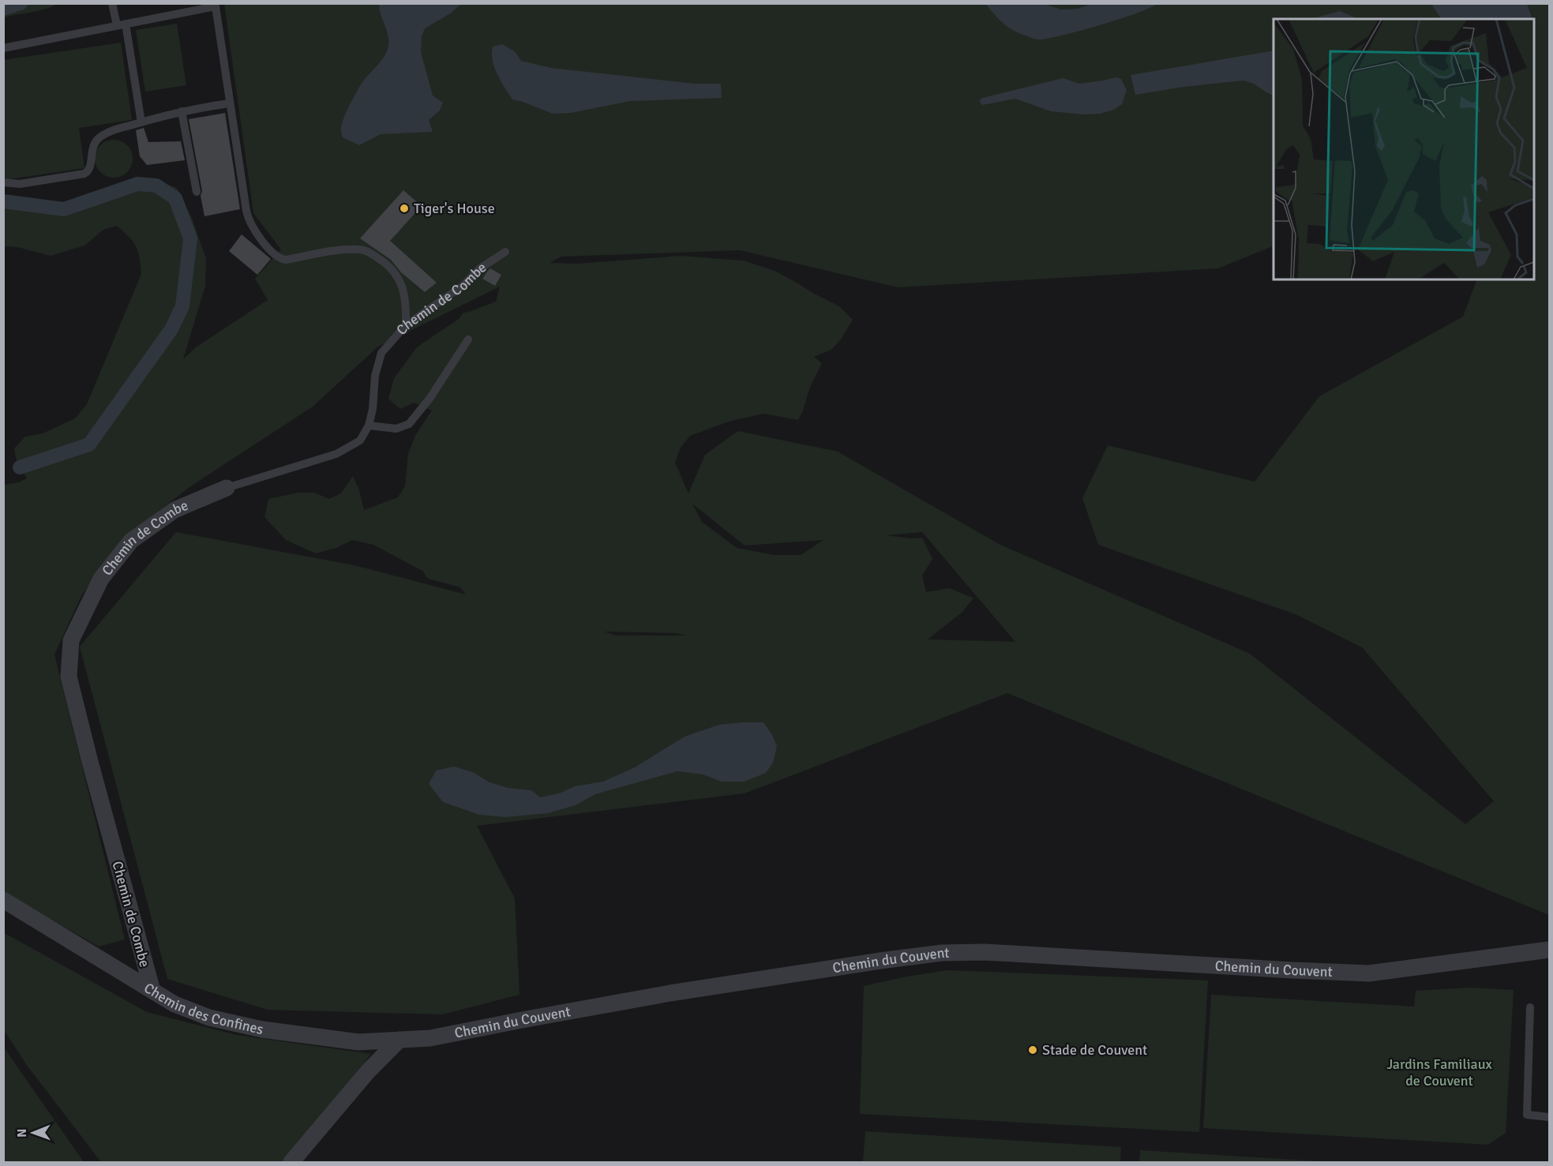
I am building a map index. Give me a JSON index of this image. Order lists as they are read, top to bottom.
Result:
{
  "streets": {
    "street": ["Chemin de Combe", "Chemin du Couvent", "Chemin des Confines"]
  },
  "crossings": [
    ["Chemin de Combe", "Chemin des Confines"],
    ["Chemin du Couvent", "Chemin des Confines"]
  ],
  "parks": ["Jardins Familiaux de Couvent"],
  "places": ["Tiger's House", "Stade de Couvent"],
  "north": "left"
}
